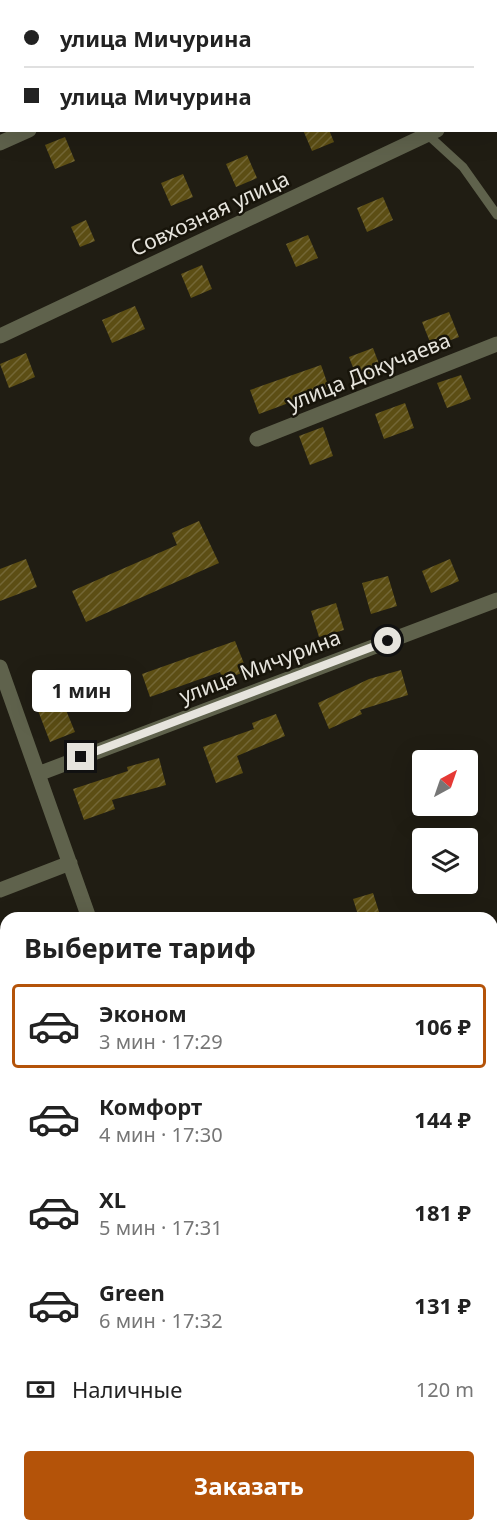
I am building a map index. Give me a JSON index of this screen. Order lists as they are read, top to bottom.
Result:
{
  "streets": {
    "street": ["Совхозная улица", "улица Докучаева", "улица Мичурина"]
  },
  "north": "top right",
  "page": {
    "banner": ["улица Мичурина", "улица Мичурина"],
    "bubble": "1 мин",
    "heading": "Выберите тариф",
    "list": [
      {
        "name": "Эконом",
        "note": "3 мин · 17:29",
        "value": "106 ₽"
      },
      {
        "name": "Комфорт",
        "note": "4 мин · 17:30",
        "value": "144 ₽"
      },
      {
        "name": "XL",
        "note": "5 мин · 17:31",
        "value": "181 ₽"
      },
      {
        "name": "Green",
        "note": "6 мин · 17:32",
        "value": "131 ₽"
      }
    ],
    "pay": ["Наличные", "120 m"],
    "buttons": "Заказать"
  }
}
